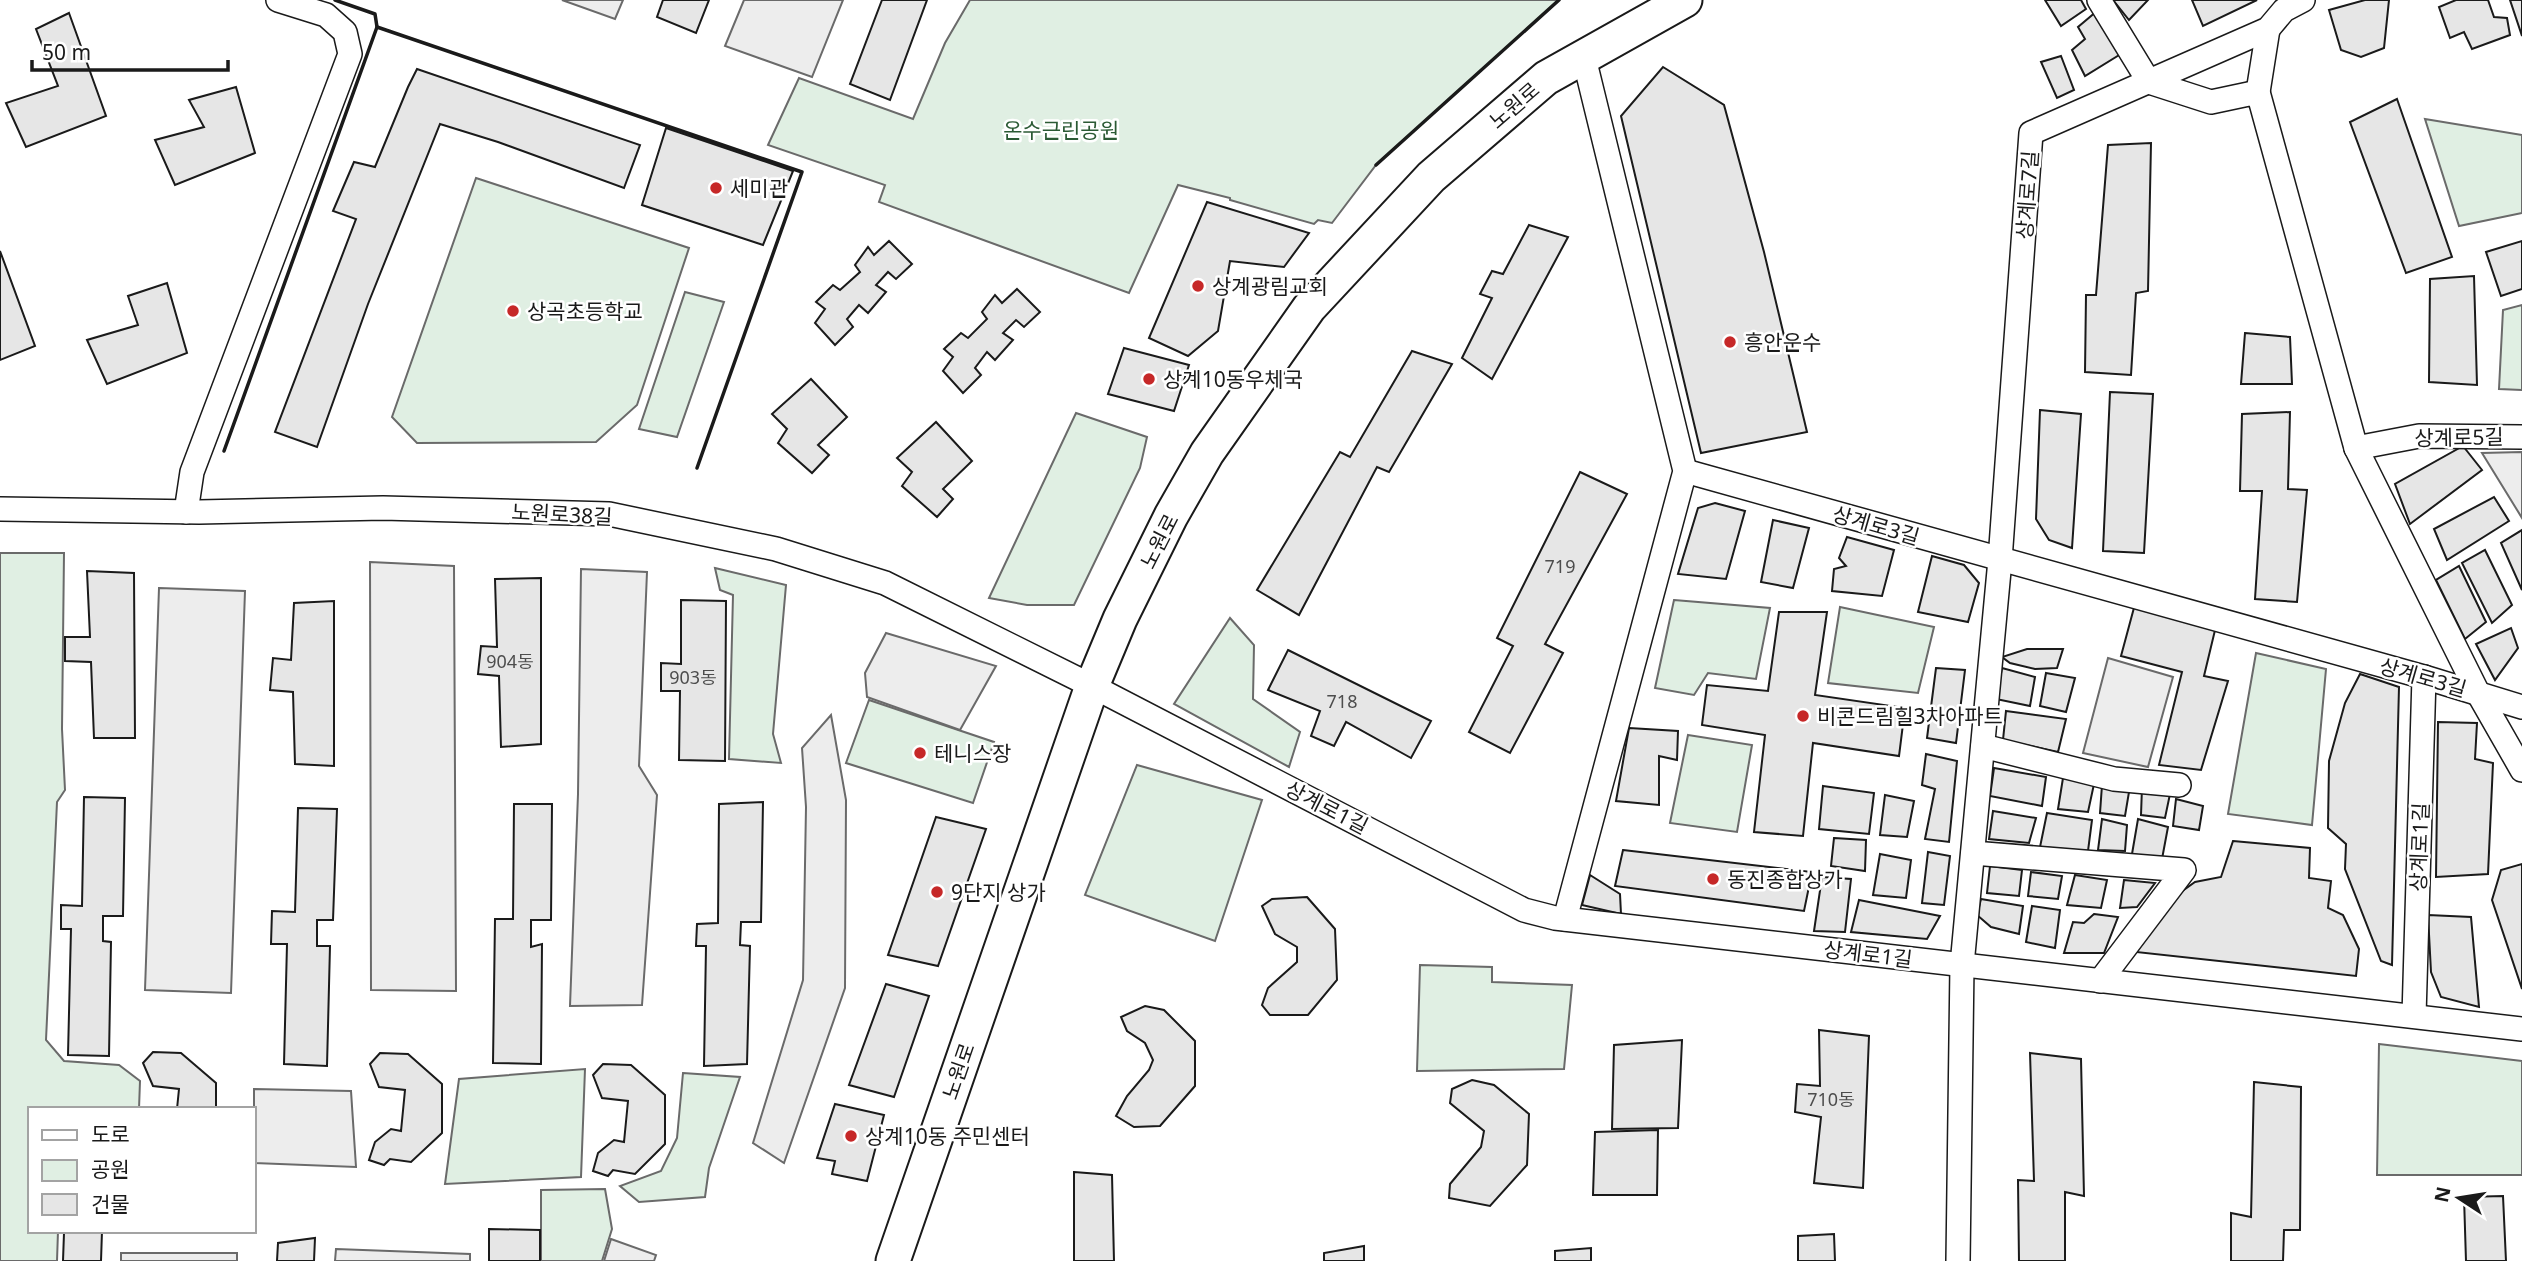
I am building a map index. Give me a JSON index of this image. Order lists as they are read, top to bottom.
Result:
{
  "streets": {
    "main road": ["노원로"],
    "street": [
      "상계로7길",
      "상계로5길",
      "노원로38길",
      "상계로3길",
      "상계로1길"
    ]
  },
  "crossings": [
    ["노원로", "노원로38길"],
    ["노원로", "상계로1길"],
    ["상계로7길", "상계로3길"],
    ["상계로5길", "상계로3길"],
    ["노원로38길", "상계로1길"],
    ["상계로3길", "상계로1길"]
  ],
  "parks": ["온수근린공원"],
  "places": [
    "세미관",
    "상계광림교회",
    "상곡초등학교",
    "흥안운수",
    "상계10동우체국",
    "비콘드림힐3차아파트",
    "테니스장",
    "동진종합상가",
    "9단지 상가",
    "상계10동 주민센터"
  ],
  "house_numbers": [
    "719",
    "904동",
    "903동",
    "718",
    "710동"
  ],
  "legend": ["도로", "공원", "건물"],
  "scale_bar": "50 m",
  "north": "left"
}
